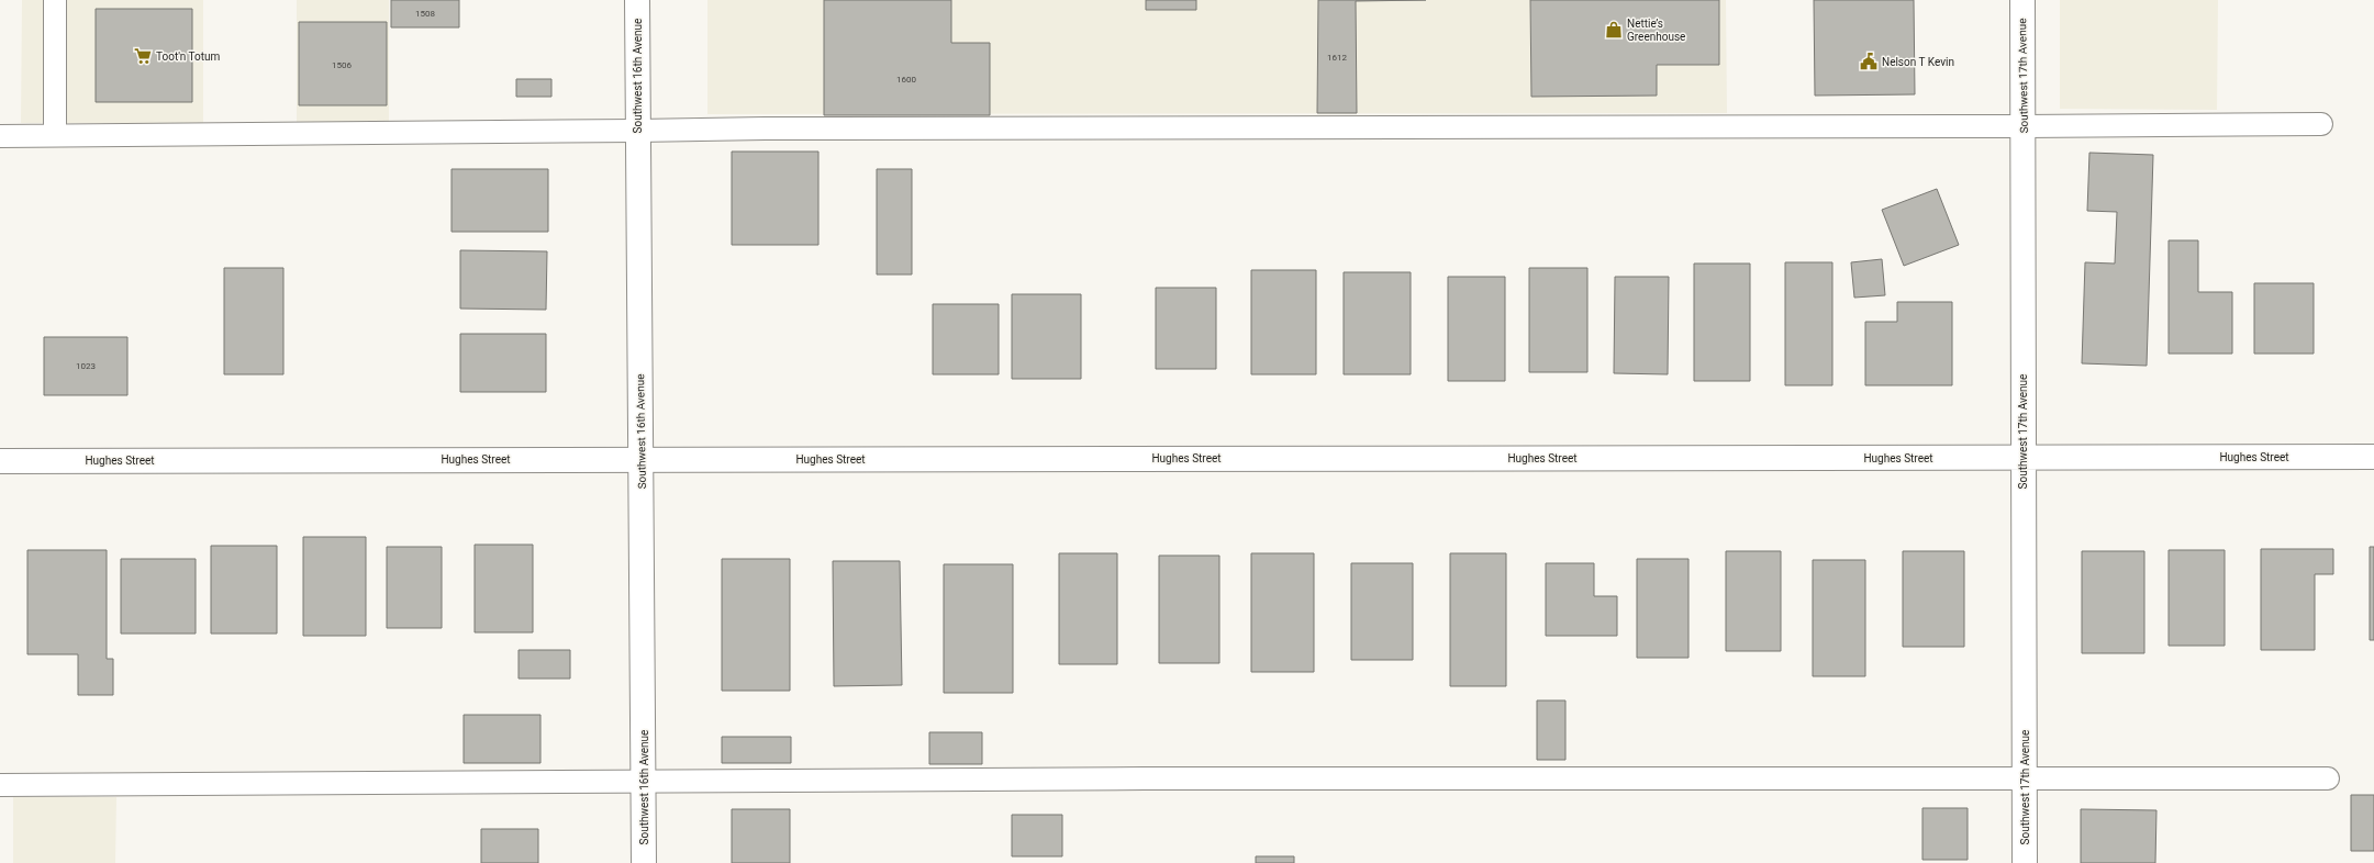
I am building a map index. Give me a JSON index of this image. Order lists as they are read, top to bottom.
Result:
{
  "streets": {
    "street": ["Southwest 16th Avenue", "Southwest 17th Avenue", "Hughes Street"]
  },
  "crossings": [
    ["Southwest 16th Avenue", "Hughes Street"],
    ["Southwest 17th Avenue", "Hughes Street"]
  ],
  "places": {
    "shop": ["Nettie’s Greenhouse"],
    "supermarket": ["Toot'n Totum"],
    "public building": ["Nelson T Kevin"]
  },
  "house_numbers": [
    "1508",
    "1612",
    "1506",
    "1600",
    "1023"
  ]
}
